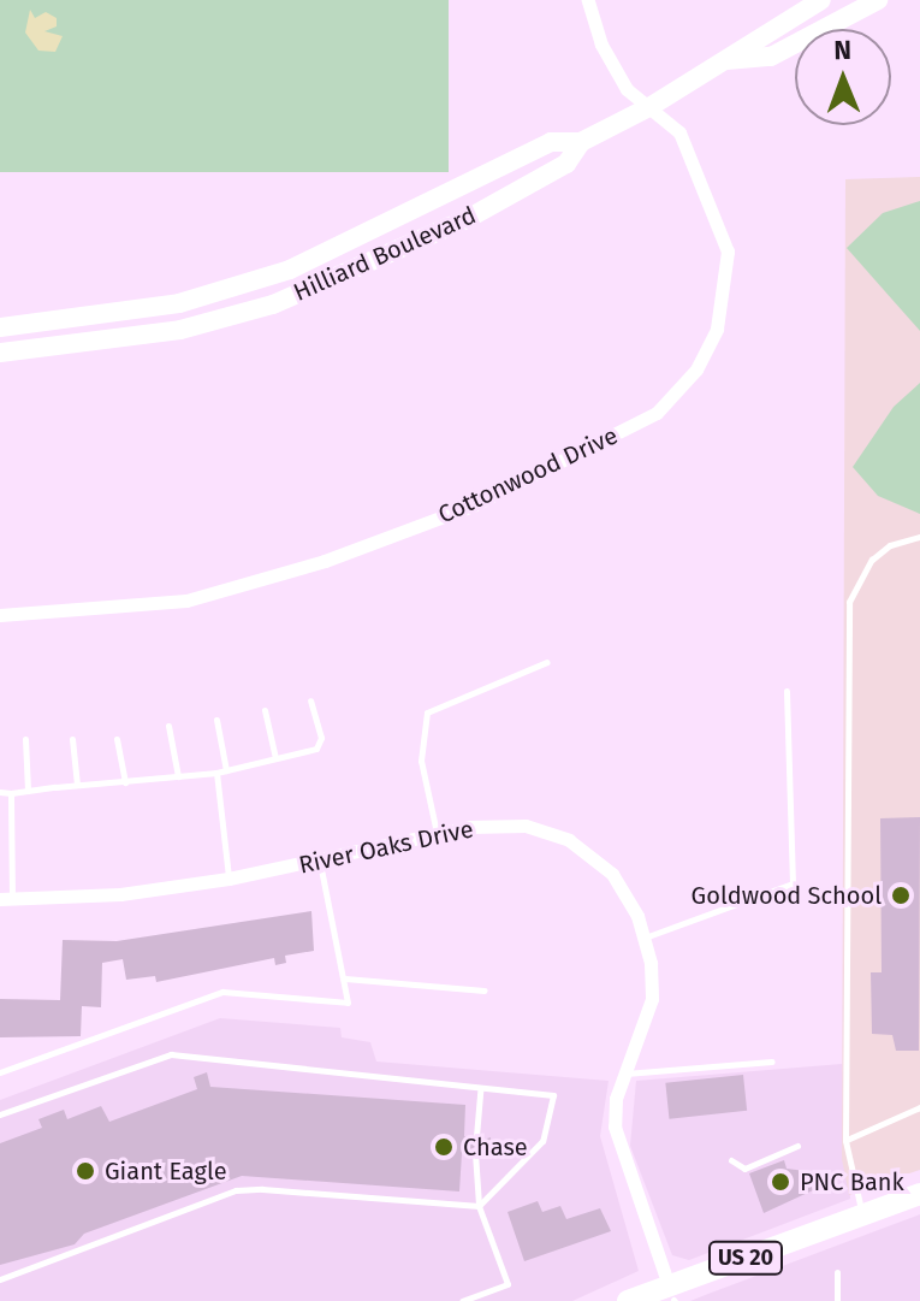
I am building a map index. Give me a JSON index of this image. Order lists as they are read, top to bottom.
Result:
{
  "streets": {
    "main road": ["Hilliard Boulevard", "US 20"],
    "street": ["Cottonwood Drive", "River Oaks Drive"]
  },
  "crossings": [
    ["Hilliard Boulevard", "Cottonwood Drive"],
    ["River Oaks Drive", "US 20"]
  ],
  "places": [
    "Goldwood School",
    "Chase",
    "Giant Eagle",
    "PNC Bank"
  ],
  "north": "top"
}
